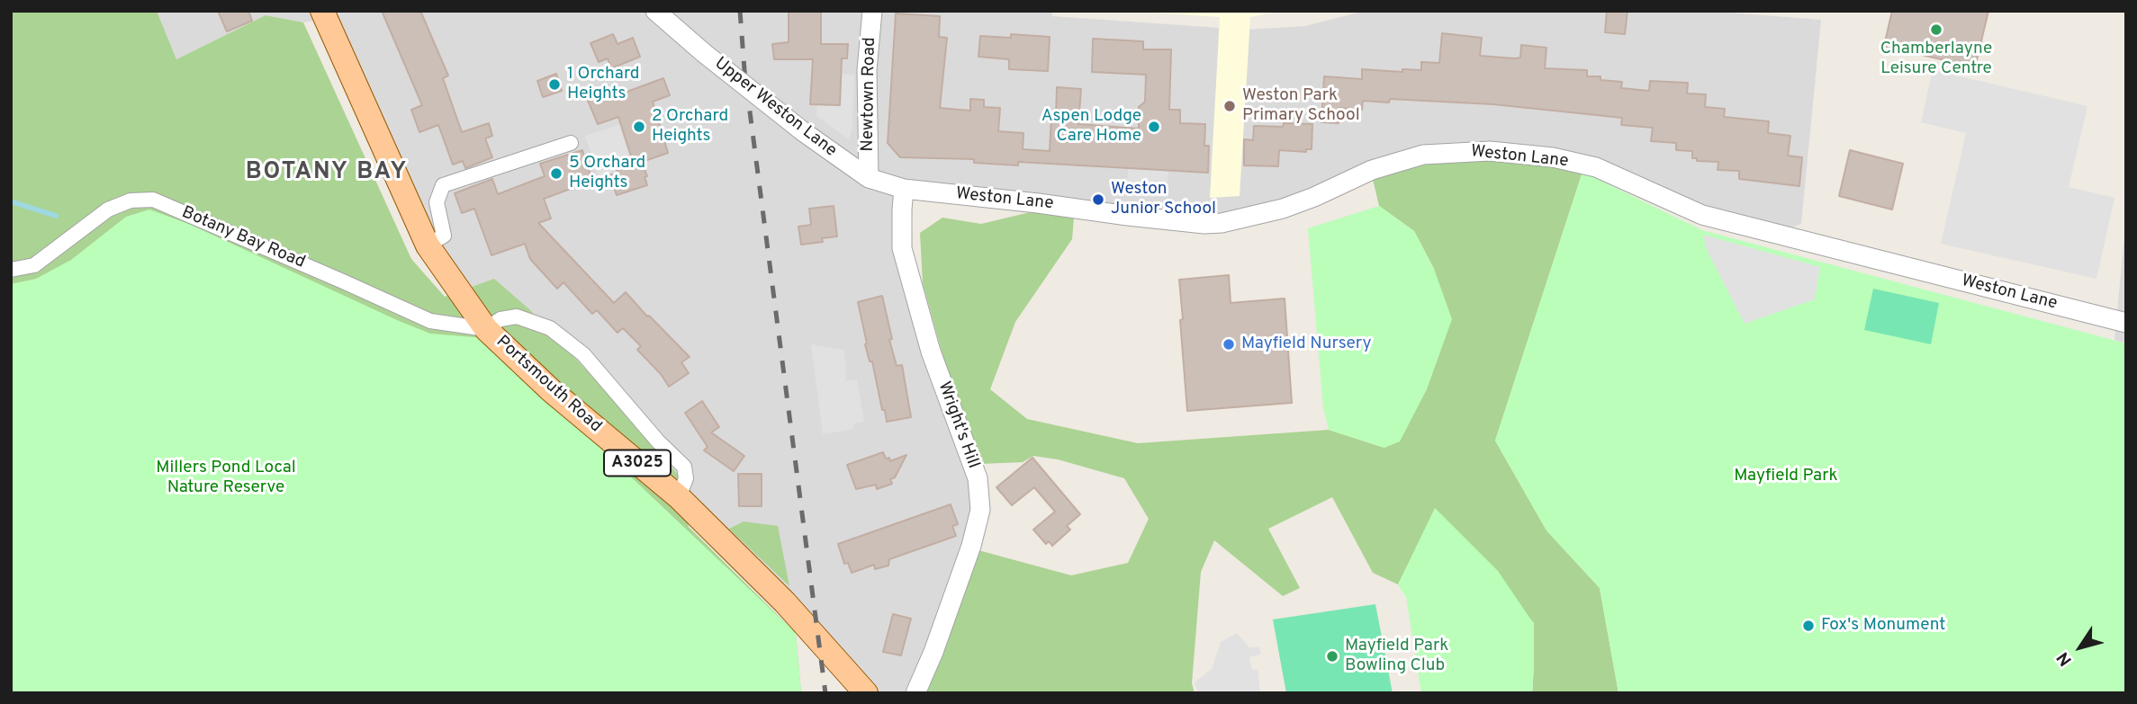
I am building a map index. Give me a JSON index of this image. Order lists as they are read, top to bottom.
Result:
{
  "streets": {
    "main road": ["Portsmouth Road", "A3025"],
    "street": [
      "Newtown Road",
      "Upper Weston Lane",
      "Weston Lane",
      "Botany Bay Road",
      "Wright's Hill"
    ]
  },
  "crossings": [
    ["Newtown Road", "Upper Weston Lane"],
    ["Upper Weston Lane", "Weston Lane"],
    ["Upper Weston Lane", "Wright's Hill"],
    ["Weston Lane", "Wright's Hill"],
    ["Botany Bay Road", "Portsmouth Road"]
  ],
  "districts": ["BOTANY BAY"],
  "parks": ["Millers Pond Local Nature Reserve", "Mayfield Park"],
  "places": [
    "Chamberlayne Leisure Centre",
    "1 Orchard Heights",
    "Weston Park Primary School",
    "2 Orchard Heights",
    "Aspen Lodge Care Home",
    "5 Orchard Heights",
    "Weston Junior School",
    "Mayfield Nursery",
    "Fox's Monument",
    "Mayfield Park Bowling Club"
  ],
  "north": "bottom left"
}
